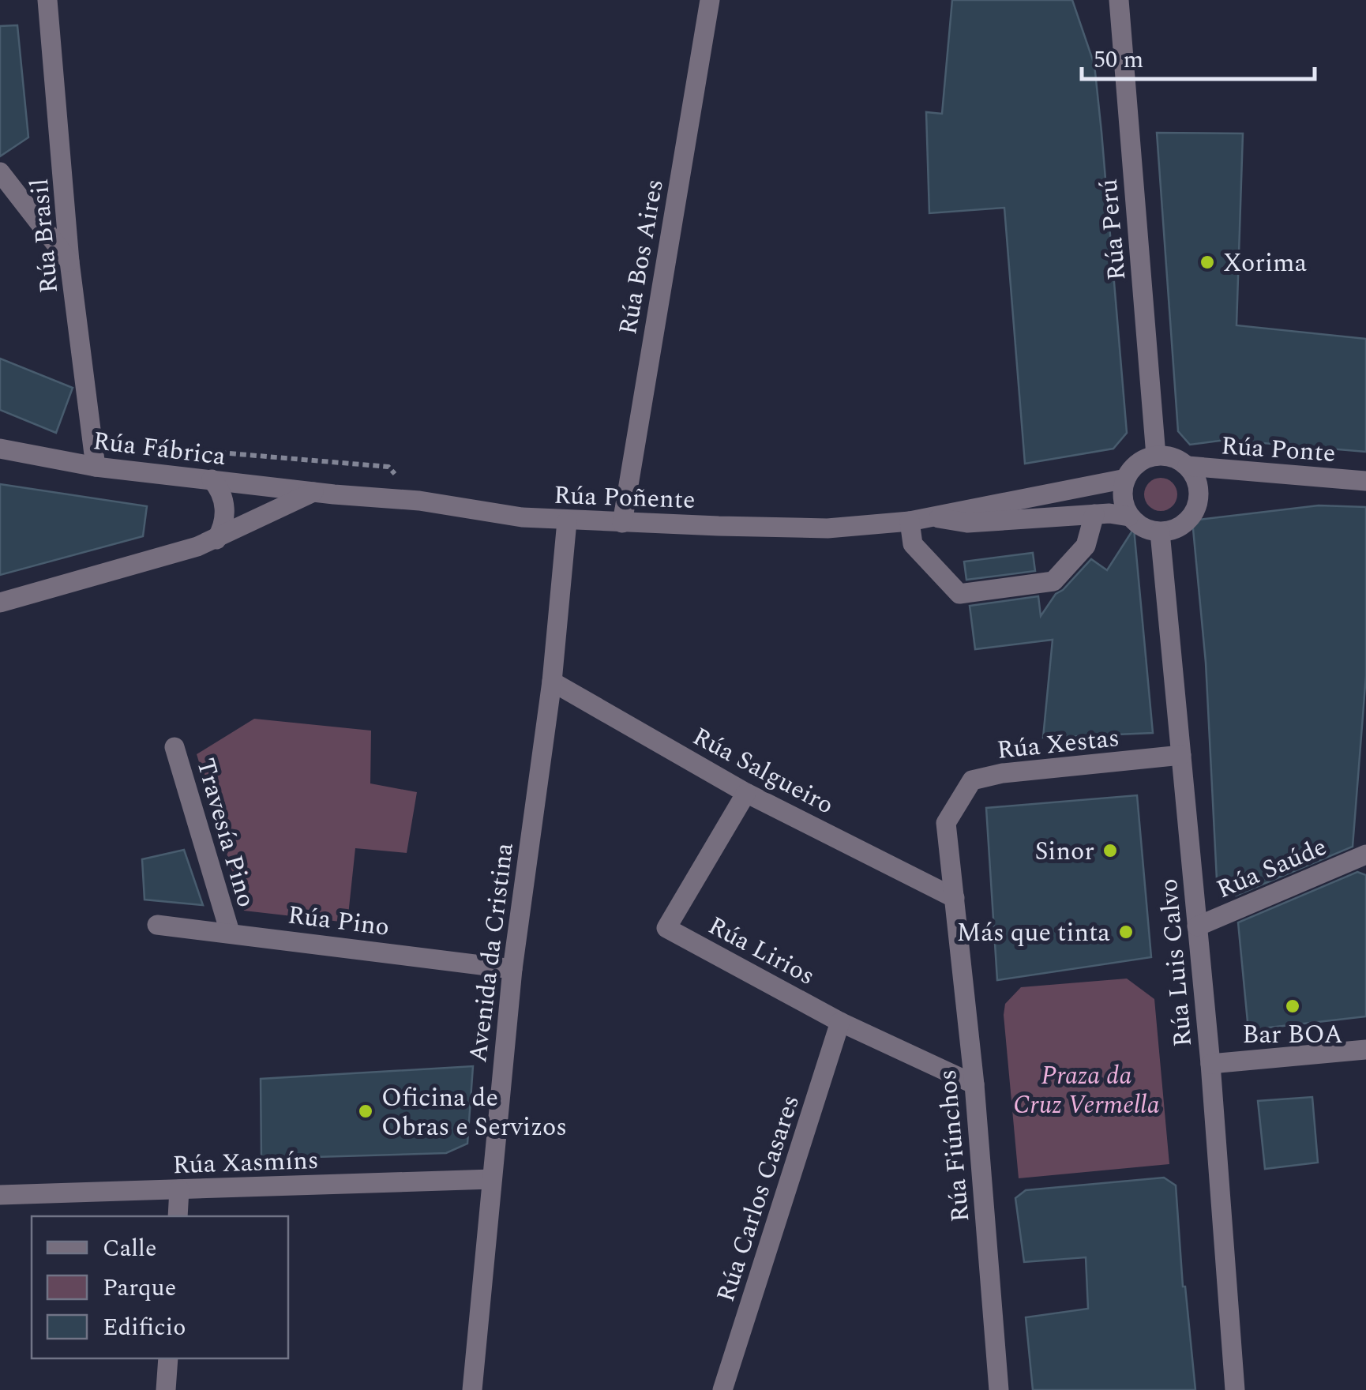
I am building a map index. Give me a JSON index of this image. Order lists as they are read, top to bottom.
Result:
{
  "streets": {
    "street": [
      "Rúa Perú",
      "Rúa Brasil",
      "Rúa Bos Aires",
      "Rúa Fábrica",
      "Rúa Ponte",
      "Rúa Poñente",
      "Rúa Xestas",
      "Rúa Salgueiro",
      "Travesía Pino",
      "Rúa Saúde",
      "Rúa Pino",
      "Rúa Lirios",
      "Avenida da Cristina",
      "Rúa Luis Calvo",
      "Rúa Fiúnchos",
      "Rúa Xasmíns",
      "Rúa Carlos Casares"
    ]
  },
  "crossings": [
    ["Rúa Perú", "Rúa Ponte"],
    ["Rúa Perú", "Rúa Poñente"],
    ["Rúa Perú", "Rúa Luis Calvo"],
    ["Rúa Brasil", "Rúa Fábrica"],
    ["Rúa Bos Aires", "Rúa Poñente"],
    ["Rúa Fábrica", "Rúa Poñente"],
    ["Rúa Ponte", "Rúa Poñente"],
    ["Rúa Ponte", "Rúa Luis Calvo"],
    ["Rúa Poñente", "Avenida da Cristina"],
    ["Rúa Poñente", "Rúa Luis Calvo"],
    ["Rúa Xestas", "Rúa Salgueiro"],
    ["Rúa Xestas", "Rúa Luis Calvo"],
    ["Rúa Xestas", "Rúa Fiúnchos"],
    ["Rúa Salgueiro", "Rúa Lirios"],
    ["Rúa Salgueiro", "Avenida da Cristina"],
    ["Rúa Salgueiro", "Rúa Fiúnchos"],
    ["Travesía Pino", "Rúa Pino"],
    ["Rúa Saúde", "Rúa Luis Calvo"],
    ["Rúa Pino", "Avenida da Cristina"],
    ["Rúa Lirios", "Rúa Fiúnchos"],
    ["Rúa Lirios", "Rúa Carlos Casares"],
    ["Avenida da Cristina", "Rúa Xasmíns"]
  ],
  "parks": ["Praza da Cruz Vermella"],
  "places": [
    "Xorima",
    "Sinor",
    "Más que tinta",
    "Bar BOA",
    "Oficina de Obras e Servizos"
  ],
  "legend": ["Calle", "Parque", "Edificio"],
  "scale_bar": "50 m"
}
